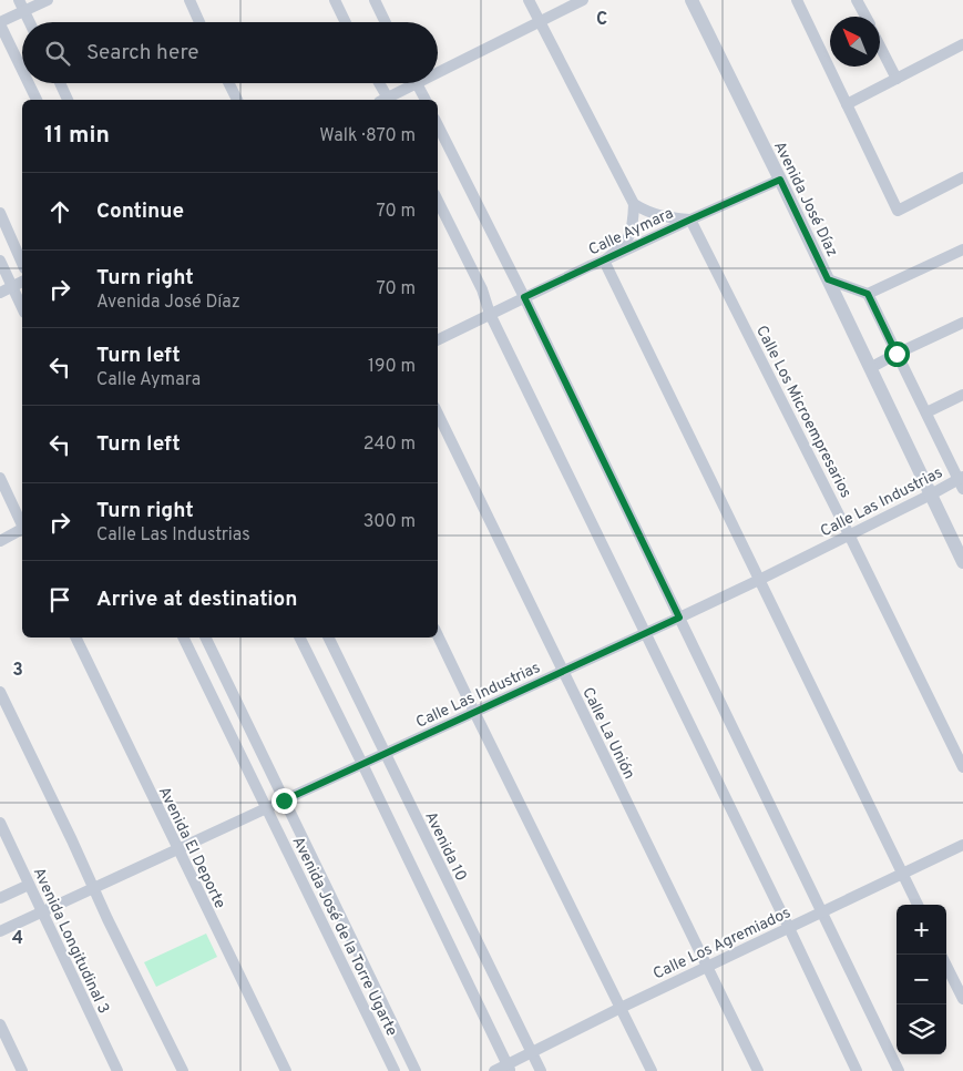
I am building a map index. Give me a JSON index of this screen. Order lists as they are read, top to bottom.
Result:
{
  "streets": {
    "street": [
      "Avenida José Díaz",
      "Calle Aymara",
      "Calle Los Microempresarios",
      "Calle Las Industrias",
      "Calle La Unión",
      "Avenida 10",
      "Avenida El Deporte",
      "Avenida José de la Torre Ugarte",
      "Avenida Longitudinal 3",
      "Calle Los Agremiados"
    ]
  },
  "crossings": [
    ["Avenida José Díaz", "Calle Aymara"],
    ["Avenida José Díaz", "Calle Las Industrias"],
    ["Calle Aymara", "Calle Los Microempresarios"],
    ["Calle Los Microempresarios", "Calle Las Industrias"],
    ["Calle Las Industrias", "Calle La Unión"],
    ["Calle Las Industrias", "Avenida 10"],
    ["Calle Las Industrias", "Avenida El Deporte"],
    ["Calle Las Industrias", "Avenida José de la Torre Ugarte"],
    ["Calle Las Industrias", "Avenida Longitudinal 3"],
    ["Calle La Unión", "Calle Los Agremiados"],
    ["Avenida 10", "Calle Los Agremiados"]
  ],
  "north": "top left",
  "page": {
    "search": "Search here",
    "heading": ["11 min", "Walk · 870 m"],
    "list": [
      ["Continue", "70 m"],
      ["Turn right", "Avenida José Díaz", "70 m"],
      ["Turn left", "Calle Aymara", "190 m"],
      ["Turn left", "240 m"],
      ["Turn right", "Calle Las Industrias", "300 m"],
      "Arrive at destination"
    ],
    "map_buttons": ["+", "−"]
  },
  "grid": {
    "columns": ["C"],
    "rows": ["3", "4"]
  }
}
